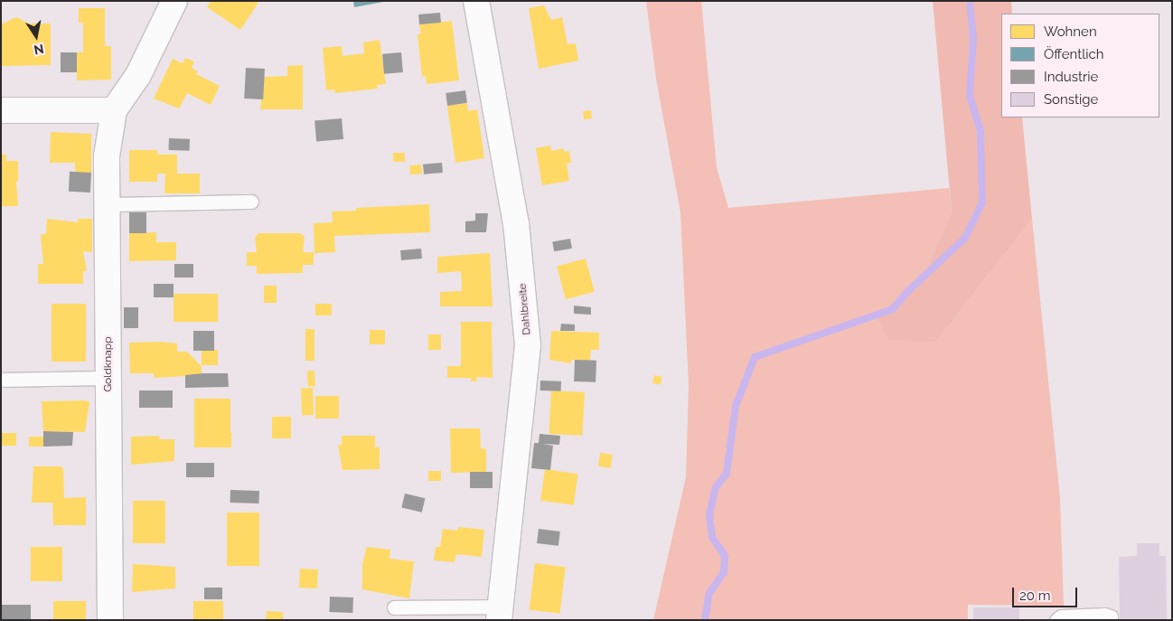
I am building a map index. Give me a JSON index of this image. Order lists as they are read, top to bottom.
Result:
{
  "streets": {
    "street": ["Dahlbreite", "Goldknapp"]
  },
  "legend": [
    "Wohnen",
    "Öffentlich",
    "Industrie",
    "Sonstige"
  ],
  "scale_bar": "20 m",
  "north": "bottom"
}
